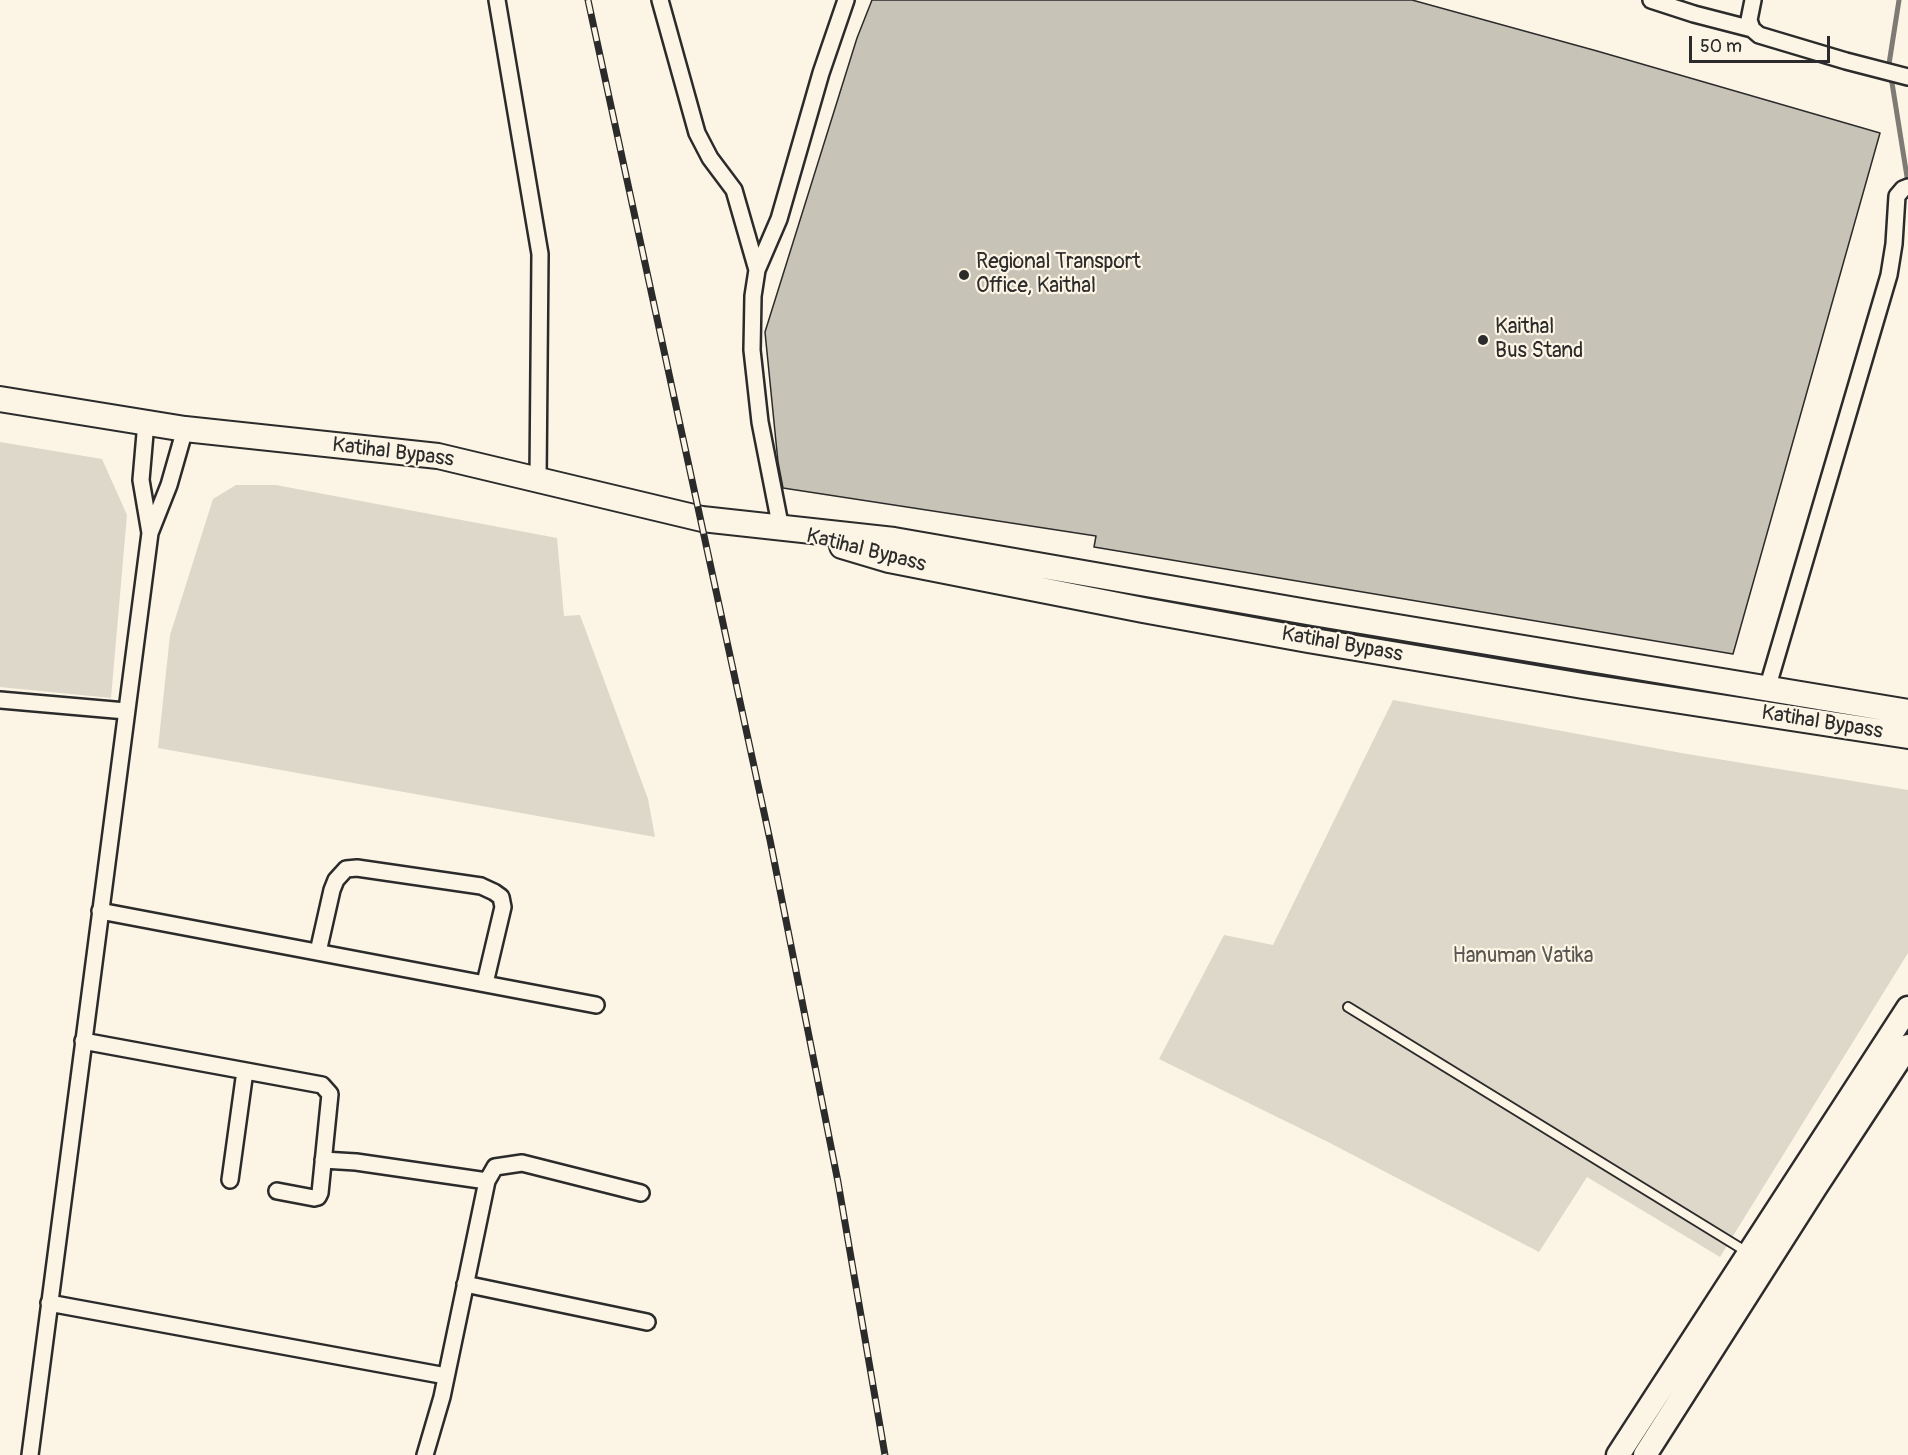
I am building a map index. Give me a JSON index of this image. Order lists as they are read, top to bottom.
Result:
{
  "streets": {
    "main road": ["Katihal Bypass"]
  },
  "parks": ["Hanuman Vatika"],
  "places": ["Regional Transport Office, Kaithal", "Kaithal Bus Stand"],
  "scale_bar": "50 m"
}
